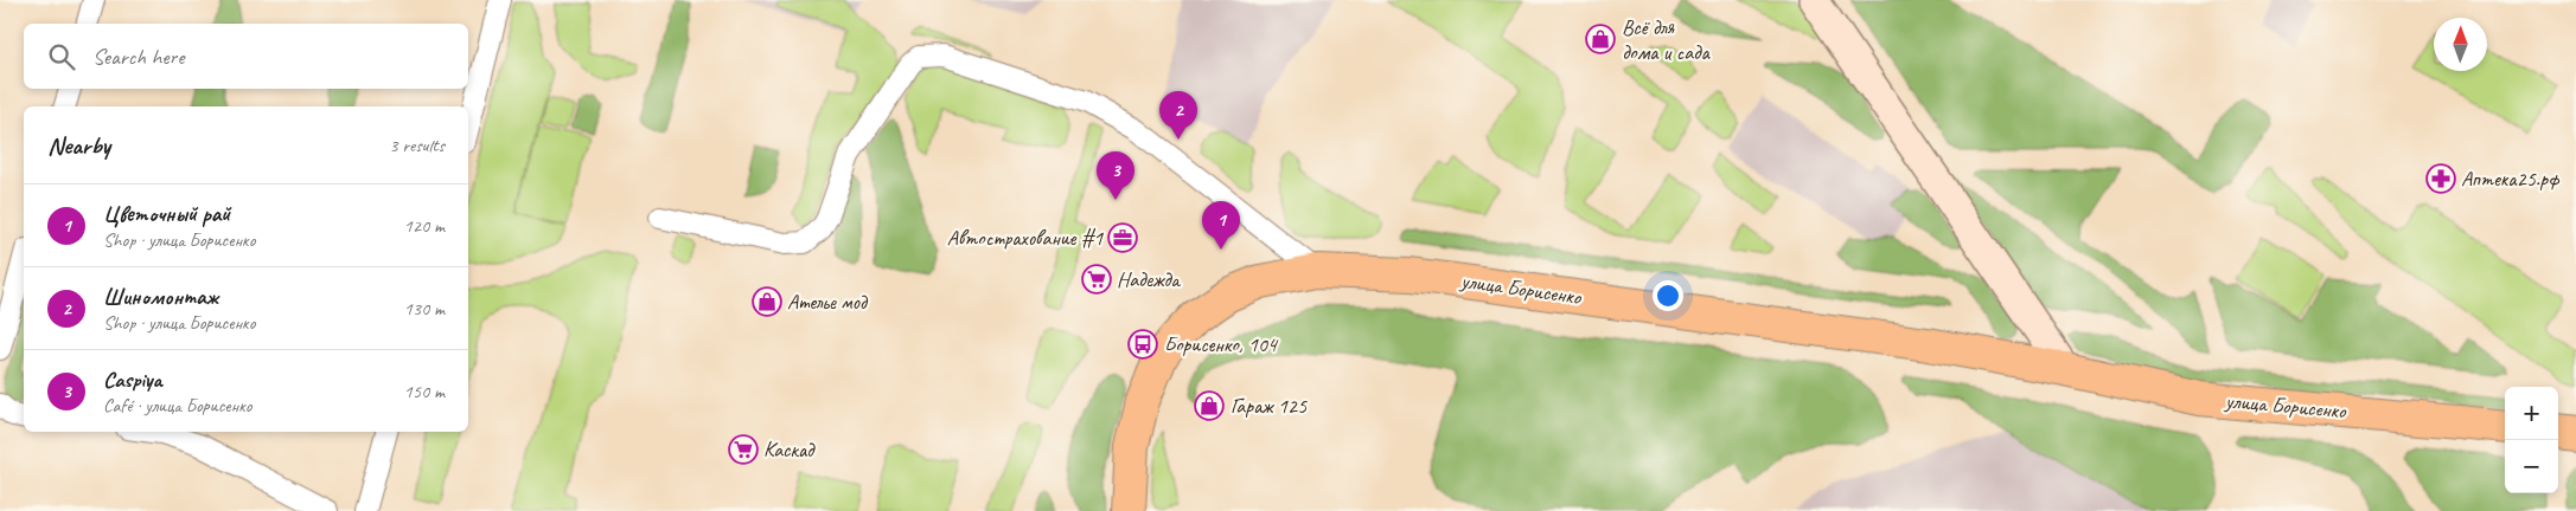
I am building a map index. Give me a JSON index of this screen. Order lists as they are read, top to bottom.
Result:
{
  "streets": {
    "main road": ["улица Борисенко"]
  },
  "places": {
    "shop": ["Всё для дома и сада", "Ателье мод", "Гараж 125"],
    "pharmacy": ["Аптека25.рф"],
    "office": ["Автострахование #1"],
    "supermarket": ["Надежда", "Каскад"],
    "bus stop": ["Борисенко, 104"]
  },
  "north": "top",
  "page": {
    "search": "Search here",
    "pins": ["2", "3", "1"],
    "heading": ["Nearby", "3 results"],
    "list": [
      {
        "mark": "1",
        "name": "Цветочный рай",
        "note": "Shop · улица Борисенко",
        "value": "120 m"
      },
      {
        "mark": "2",
        "name": "Шиномонтаж",
        "note": "Shop · улица Борисенко",
        "value": "130 m"
      },
      {
        "mark": "3",
        "name": "Caspiya",
        "note": "Café · улица Борисенко",
        "value": "150 m"
      }
    ],
    "map_buttons": ["+", "−"]
  }
}
